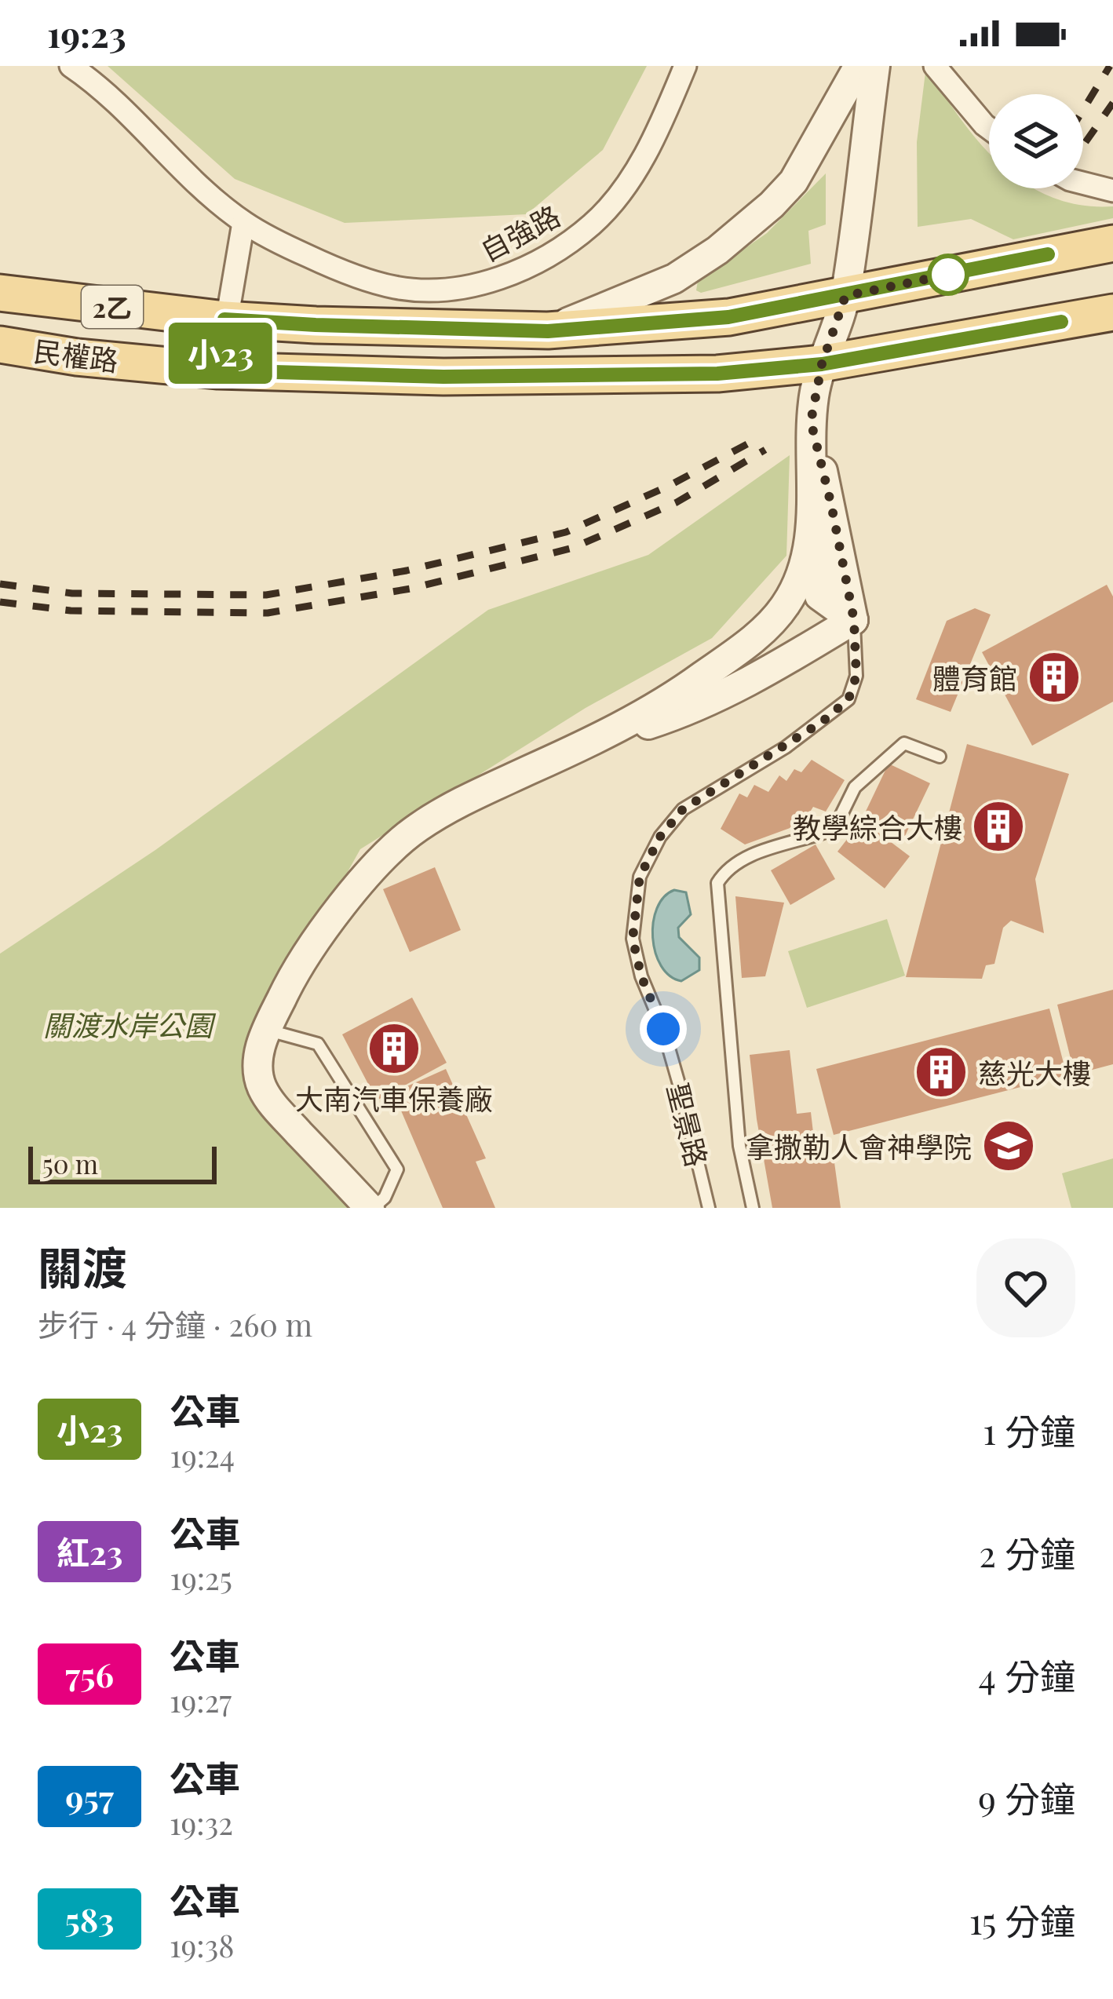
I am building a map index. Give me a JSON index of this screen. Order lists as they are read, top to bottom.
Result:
{
  "streets": {
    "main road": ["2乙", "民權路"],
    "street": ["自強路", "聖景路"]
  },
  "crossings": [
    ["2乙", "民權路"]
  ],
  "parks": ["關渡水岸公園"],
  "places": {
    "building": [
      "體育館",
      "教學綜合大樓",
      "大南汽車保養廠",
      "慈光大樓"
    ],
    "school or university": ["拿撒勒人會神學院"]
  },
  "lines": ["bus line 小23"],
  "scale_bar": "50 m",
  "page": {
    "status": "19:23",
    "on_map": "小23",
    "scale": "50 m",
    "heading": ["關渡", "步行 · 4 分鐘 · 260 m"],
    "list": [
      {
        "mark": "小23",
        "name": "公車",
        "note": "19:24",
        "value": "1 分鐘"
      },
      {
        "mark": "紅23",
        "name": "公車",
        "note": "19:25",
        "value": "2 分鐘"
      },
      {
        "mark": "756",
        "name": "公車",
        "note": "19:27",
        "value": "4 分鐘"
      },
      {
        "mark": "957",
        "name": "公車",
        "note": "19:32",
        "value": "9 分鐘"
      },
      {
        "mark": "583",
        "name": "公車",
        "note": "19:38",
        "value": "15 分鐘"
      }
    ]
  }
}
